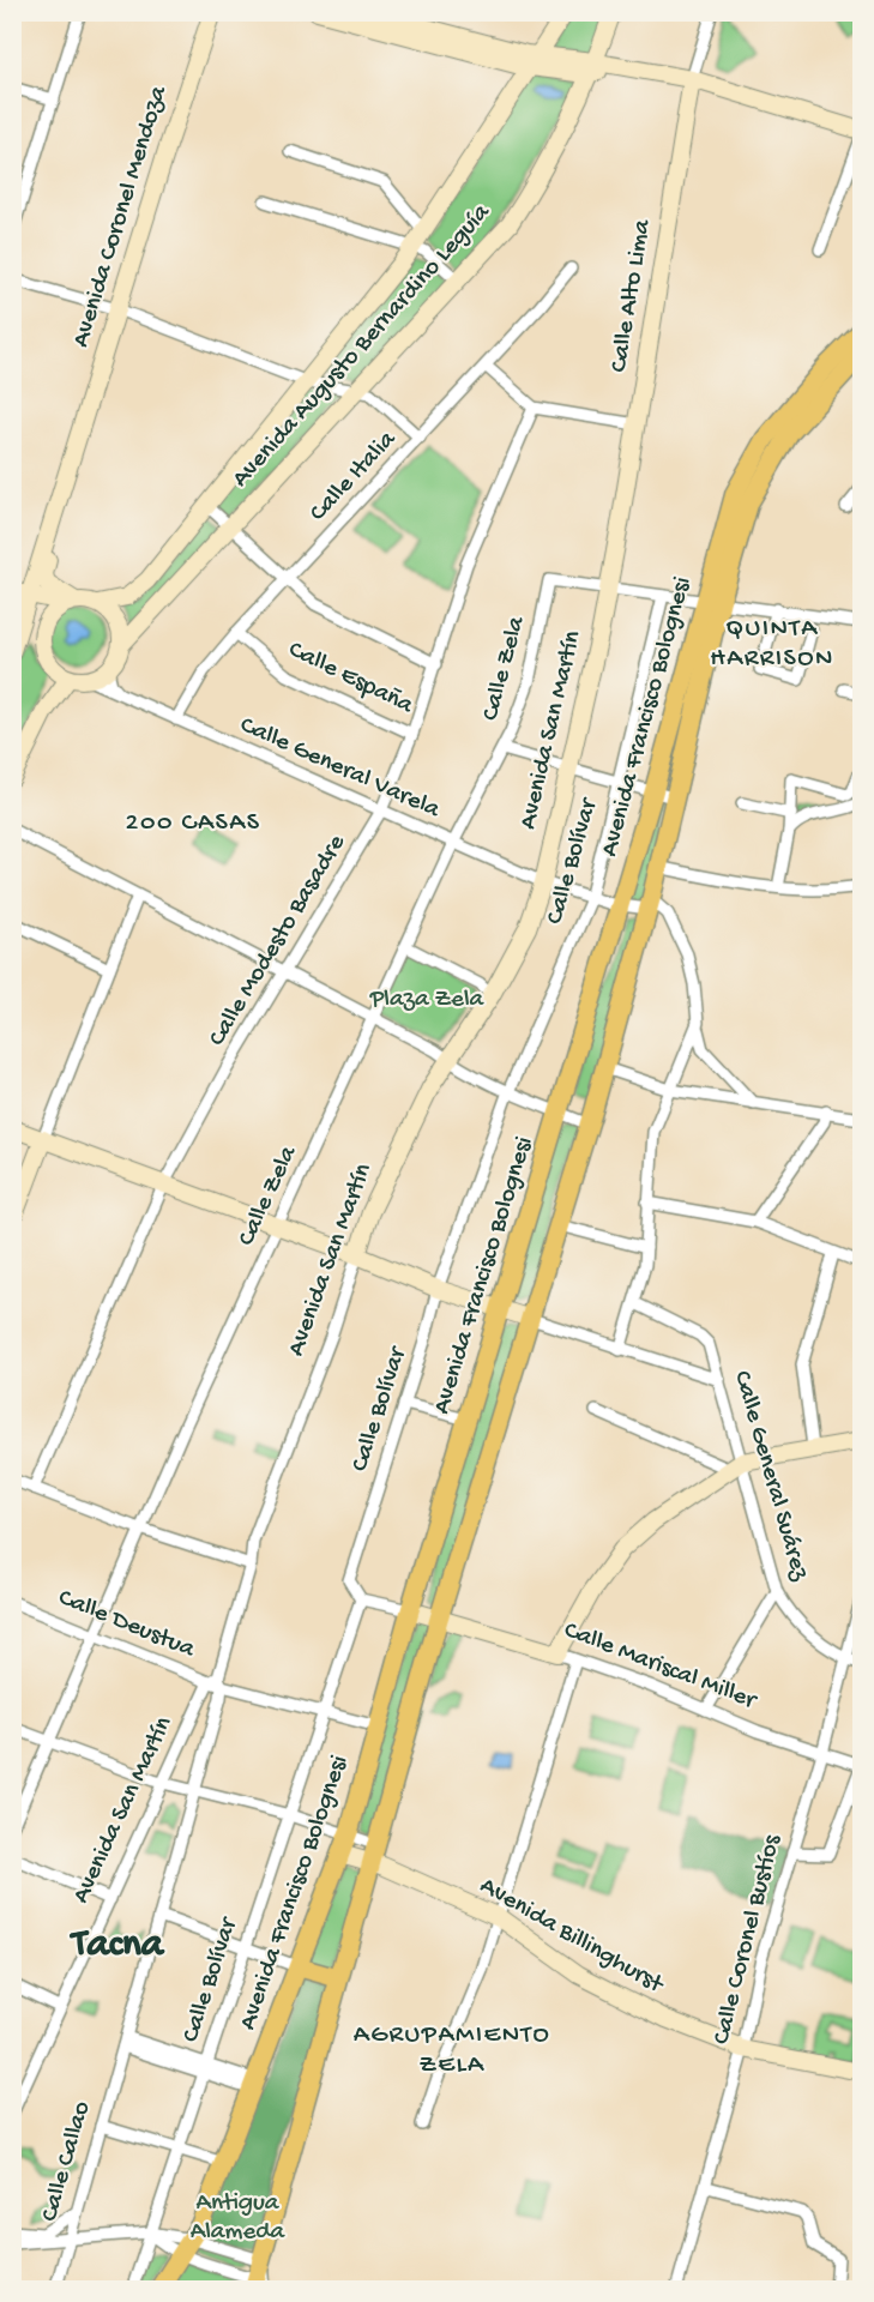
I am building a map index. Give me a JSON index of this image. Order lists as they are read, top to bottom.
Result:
{
  "streets": {
    "main road": ["Avenida Francisco Bolognesi"],
    "street": [
      "Avenida Coronel Mendoza",
      "Calle Alto Lima",
      "Avenida Augusto Bernardino Leguía",
      "Calle Italia",
      "Calle Zela",
      "Calle España",
      "Avenida San Martín",
      "Calle General Varela",
      "Calle Bolívar",
      "Calle Modesto Basadre",
      "Calle General Suárez",
      "Calle Deustua",
      "Calle Mariscal Miller",
      "Avenida Billinghurst",
      "Calle Coronel Bustíos",
      "Calle Callao"
    ]
  },
  "crossings": [
    ["Avenida Coronel Mendoza", "Avenida Augusto Bernardino Leguía"],
    ["Avenida Coronel Mendoza", "Calle General Varela"],
    ["Calle Alto Lima", "Calle Zela"],
    ["Calle Alto Lima", "Avenida San Martín"],
    ["Avenida Augusto Bernardino Leguía", "Calle General Varela"],
    ["Calle Italia", "Calle España"],
    ["Calle Italia", "Calle General Varela"],
    ["Calle Zela", "Avenida San Martín"],
    ["Calle Zela", "Calle General Varela"],
    ["Calle Zela", "Calle Deustua"],
    ["Calle España", "Calle Modesto Basadre"],
    ["Avenida Francisco Bolognesi", "Calle General Varela"],
    ["Avenida Francisco Bolognesi", "Calle Deustua"],
    ["Avenida Francisco Bolognesi", "Calle Mariscal Miller"],
    ["Avenida Francisco Bolognesi", "Avenida Billinghurst"],
    ["Avenida San Martín", "Calle General Varela"],
    ["Avenida San Martín", "Calle Deustua"],
    ["Avenida San Martín", "Calle Callao"],
    ["Calle General Varela", "Calle Bolívar"],
    ["Calle General Varela", "Calle Modesto Basadre"],
    ["Calle Bolívar", "Calle Deustua"],
    ["Calle General Suárez", "Calle Coronel Bustíos"],
    ["Calle Mariscal Miller", "Calle Coronel Bustíos"],
    ["Avenida Billinghurst", "Calle Coronel Bustíos"]
  ],
  "districts": [
    "QUINTA HARRISON",
    "200 CASAS",
    "Tacna",
    "AGRUPAMIENTO ZELA"
  ],
  "parks": ["Plaza Zela", "Antigua Alameda"]
}
